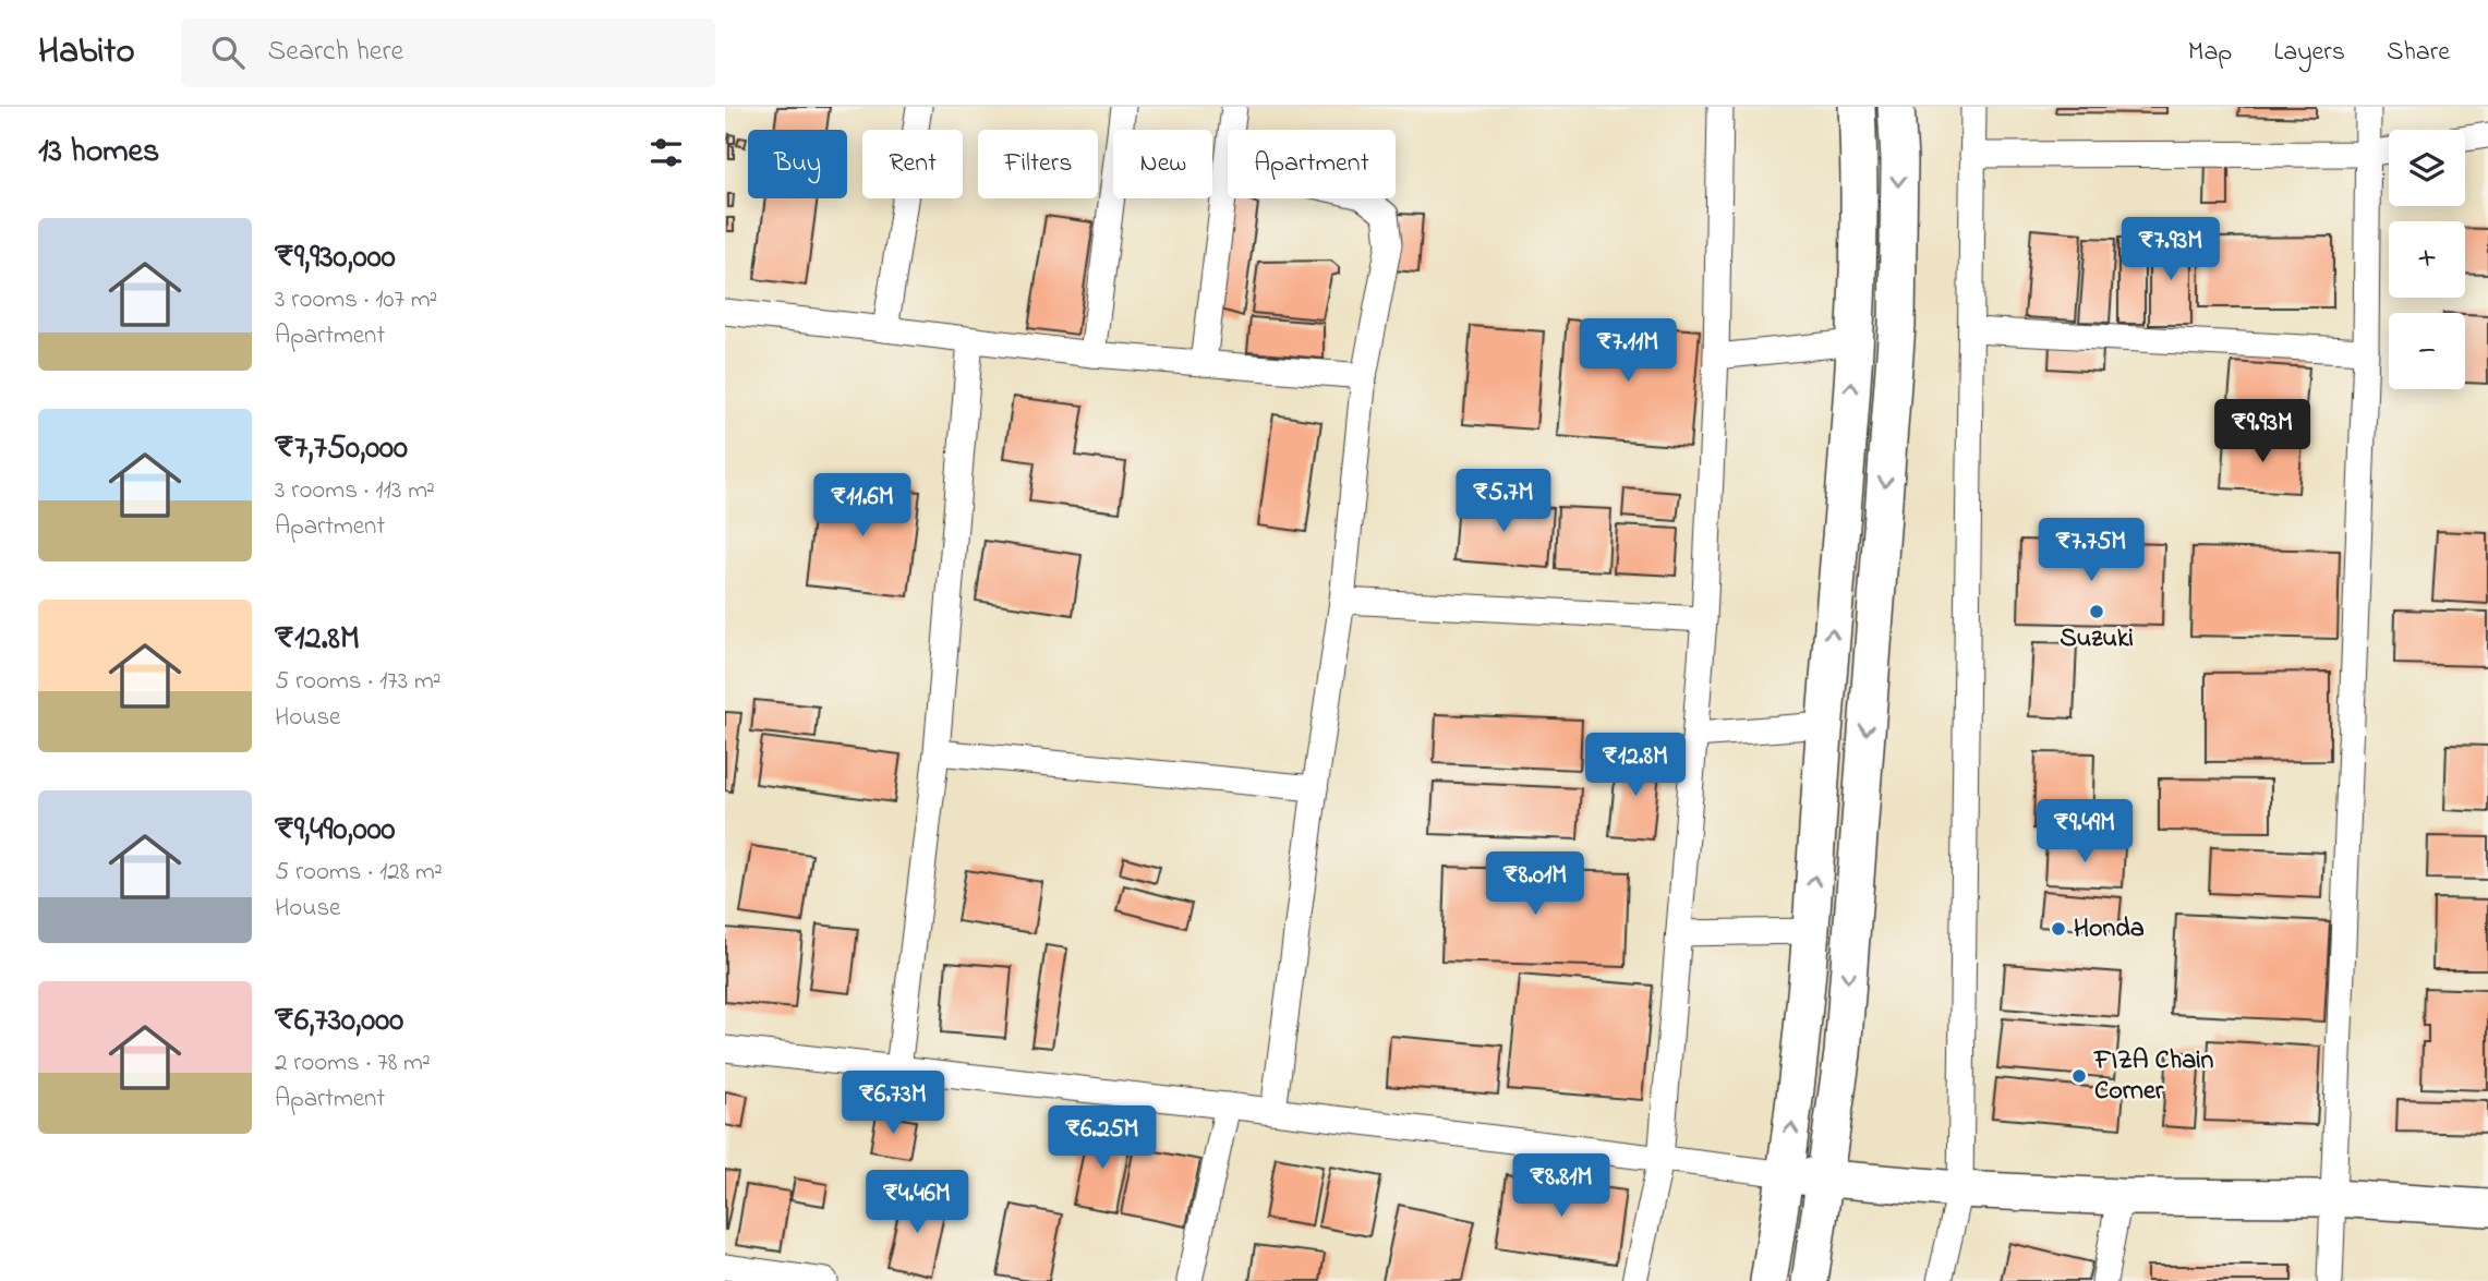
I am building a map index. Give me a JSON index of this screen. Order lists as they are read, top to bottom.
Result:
{
  "places": ["Suzuki", "Honda", "FIZA Chain Corner"],
  "page": {
    "header": "Habito",
    "search": "Search here",
    "nav": ["Map", "Layers", "Share"],
    "heading": "13 homes",
    "map_buttons": ["+", "−"],
    "chip": [
      "Buy",
      "Rent",
      "Filters",
      "New",
      "Apartment"
    ],
    "list": [
      {
        "name": "₹9,930,000",
        "note": "3 rooms · 107 m² · Apartment"
      },
      {
        "name": "₹7,750,000",
        "note": "3 rooms · 113 m² · Apartment"
      },
      {
        "name": "₹12.8M",
        "note": "5 rooms · 173 m² · House"
      },
      {
        "name": "₹9,490,000",
        "note": "5 rooms · 128 m² · House"
      },
      {
        "name": "₹6,730,000",
        "note": "2 rooms · 78 m² · Apartment"
      }
    ],
    "price": [
      "₹7.93M",
      "₹7.11M",
      "₹9.93M",
      "₹5.7M",
      "₹11.6M",
      "₹7.75M",
      "₹12.8M",
      "₹9.49M",
      "₹8.01M",
      "₹6.73M",
      "₹6.25M",
      "₹8.81M",
      "₹4.46M"
    ]
  }
}
